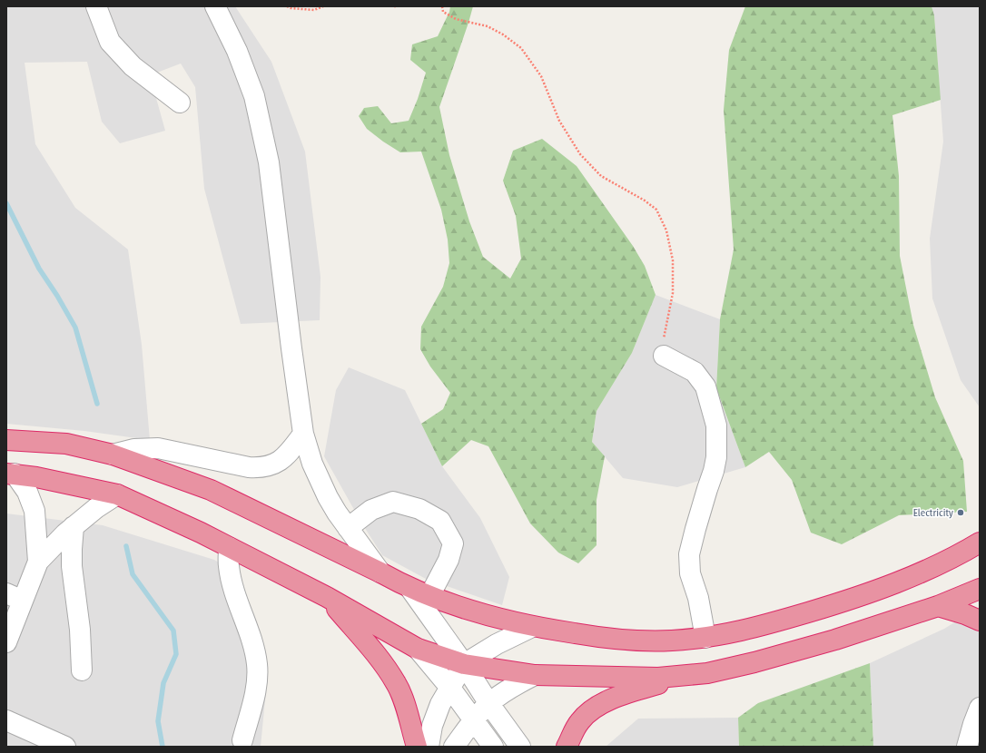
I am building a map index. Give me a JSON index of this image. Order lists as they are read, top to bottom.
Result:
{
  "places": ["Electricity"]
}
